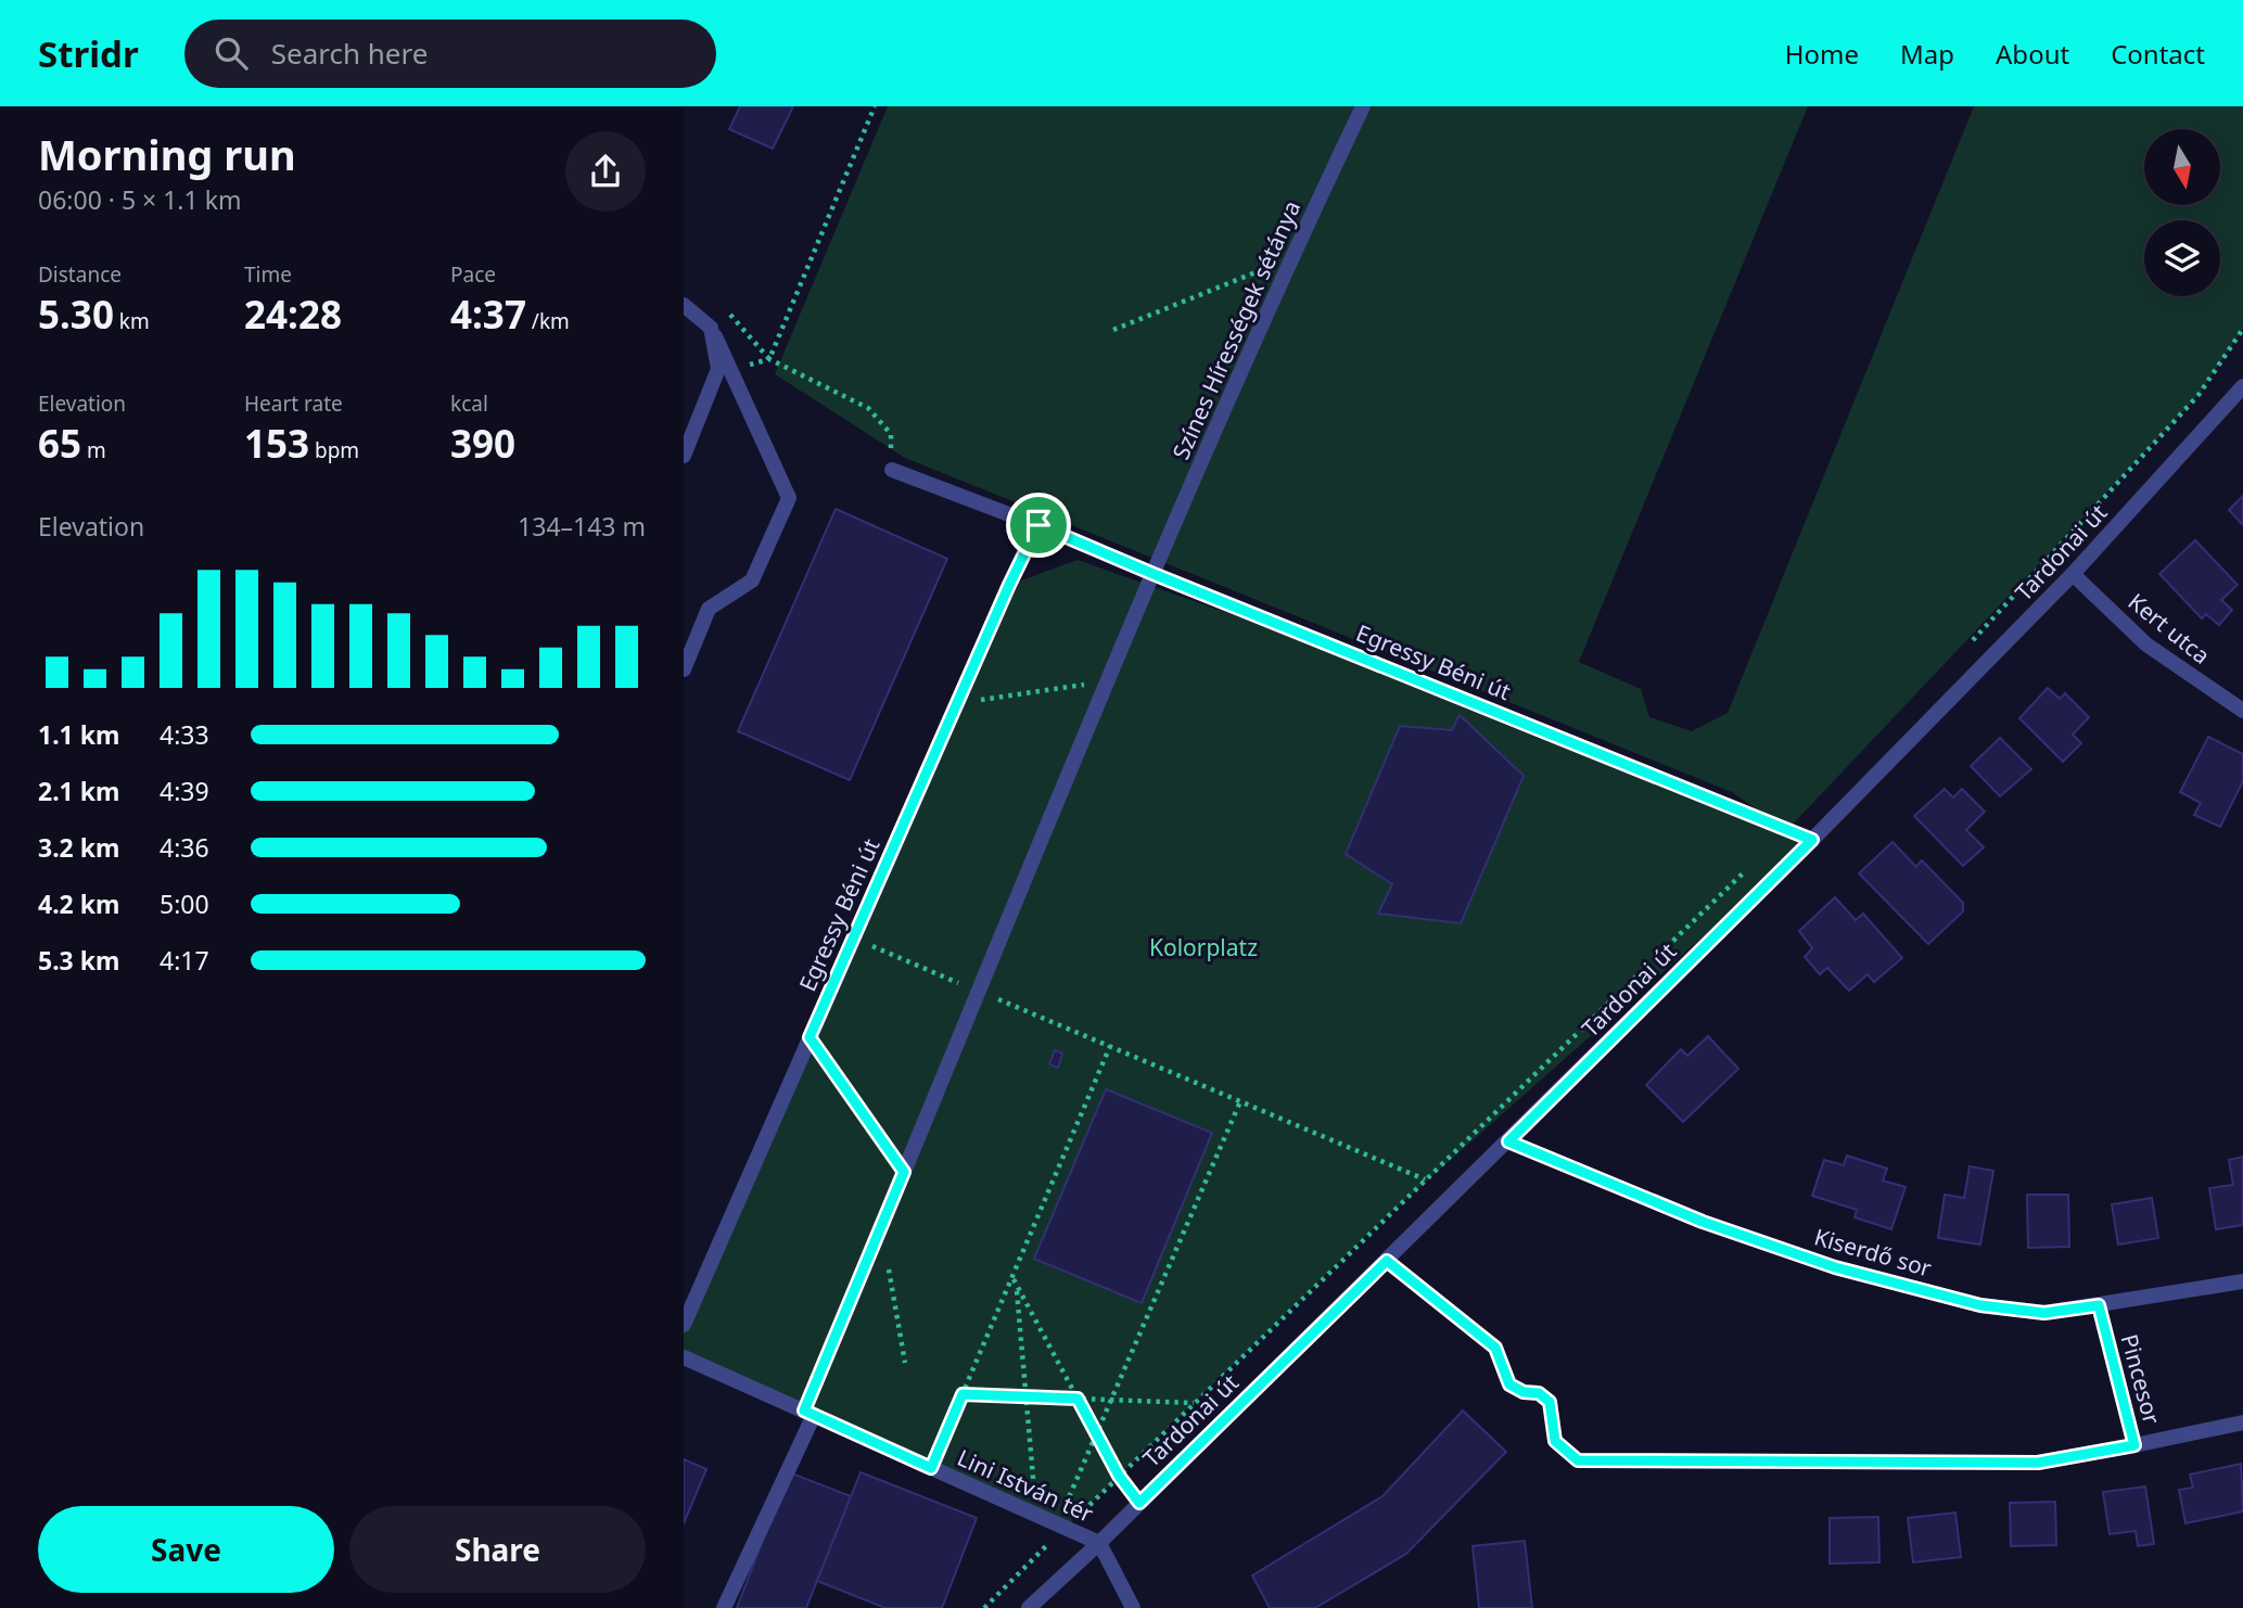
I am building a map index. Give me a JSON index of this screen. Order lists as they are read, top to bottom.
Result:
{
  "streets": {
    "street": [
      "Színes Hírességek sétánya",
      "Tardonai út",
      "Kert utca",
      "Egressy Béni út",
      "Kiserdő sor",
      "Pincesor",
      "Lini István tér"
    ]
  },
  "crossings": [
    ["Színes Hírességek sétánya", "Egressy Béni út"],
    ["Színes Hírességek sétánya", "Lini István tér"],
    ["Tardonai út", "Kert utca"],
    ["Tardonai út", "Egressy Béni út"],
    ["Tardonai út", "Kiserdő sor"],
    ["Tardonai út", "Lini István tér"],
    ["Kiserdő sor", "Pincesor"]
  ],
  "parks": ["Kolorplatz"],
  "north": "bottom",
  "page": {
    "header": "Stridr",
    "search": "Search here",
    "nav": [
      "Home",
      "Map",
      "About",
      "Contact"
    ],
    "heading": ["Morning run", "06:00 · 5 × 1.1 km"],
    "stats": [
      ["Distance", "5.30 km"],
      ["Time", "24:28"],
      ["Pace", "4:37 /km"],
      ["Elevation", "65 m"],
      ["Heart rate", "153 bpm"],
      ["kcal", "390"]
    ],
    "chart": ["Elevation", "134–143 m"],
    "list": [
      {
        "name": "1.1 km",
        "note": "4:33"
      },
      {
        "name": "2.1 km",
        "note": "4:39"
      },
      {
        "name": "3.2 km",
        "note": "4:36"
      },
      {
        "name": "4.2 km",
        "note": "5:00"
      },
      {
        "name": "5.3 km",
        "note": "4:17"
      }
    ],
    "buttons": ["Save", "Share"]
  }
}
